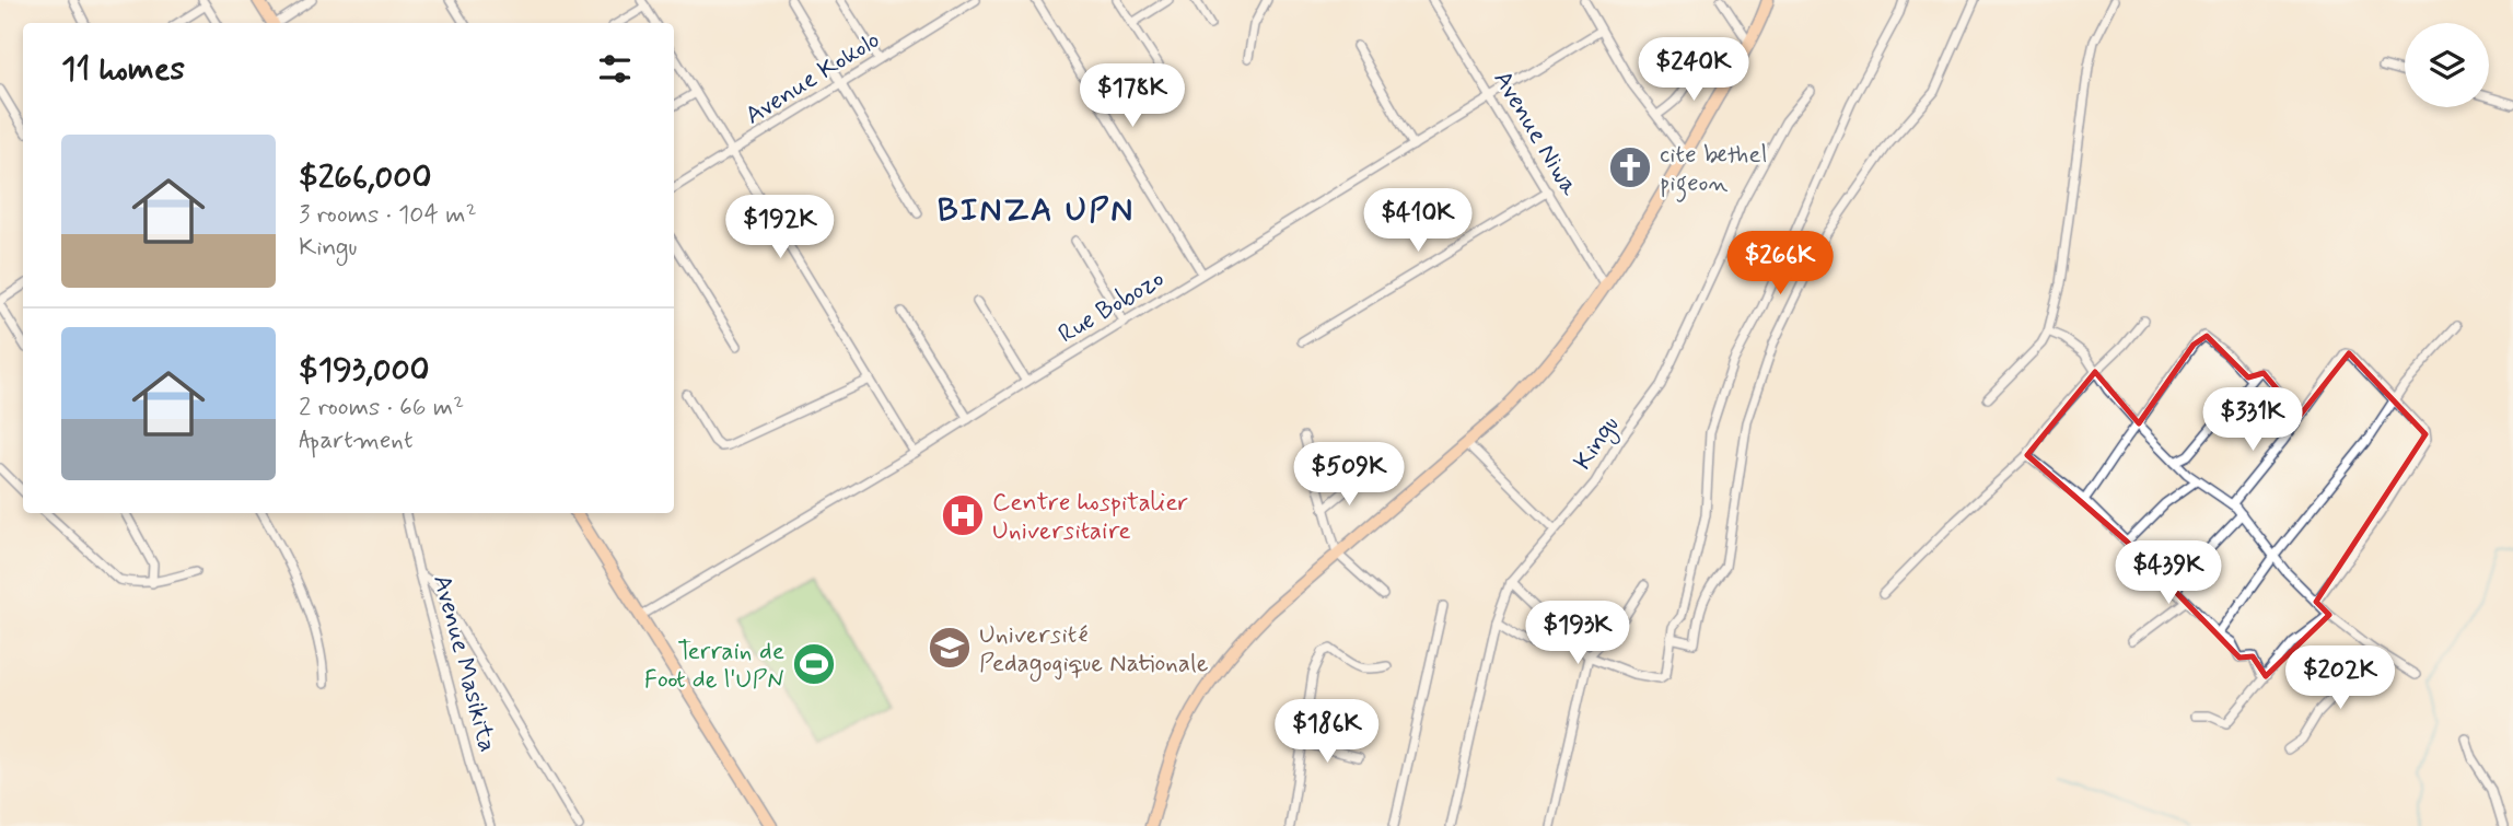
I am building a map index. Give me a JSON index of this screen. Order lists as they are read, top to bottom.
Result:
{
  "streets": {
    "street": [
      "Avenue Kokolo",
      "Avenue Niwa",
      "Rue Bobozo",
      "Kingu",
      "Avenue Masikita"
    ]
  },
  "crossings": [
    ["Avenue Niwa", "Rue Bobozo"]
  ],
  "districts": ["BINZA UPN"],
  "places": {
    "church": ["cite bethel pigeon"],
    "hospital": ["Centre hospitalier Universitaire"],
    "school or university": ["Université Pedagogique Nationale"],
    "sports": ["Terrain de Foot de l'UPN"]
  },
  "page": {
    "heading": "11 homes",
    "price": [
      "$240K",
      "$178K",
      "$410K",
      "$192K",
      "$266K",
      "$331K",
      "$509K",
      "$439K",
      "$193K",
      "$202K",
      "$186K"
    ],
    "list": [
      {
        "name": "$266,000",
        "note": "3 rooms · 104 m² · Kingu"
      },
      {
        "name": "$193,000",
        "note": "2 rooms · 66 m² · Apartment"
      }
    ]
  }
}
